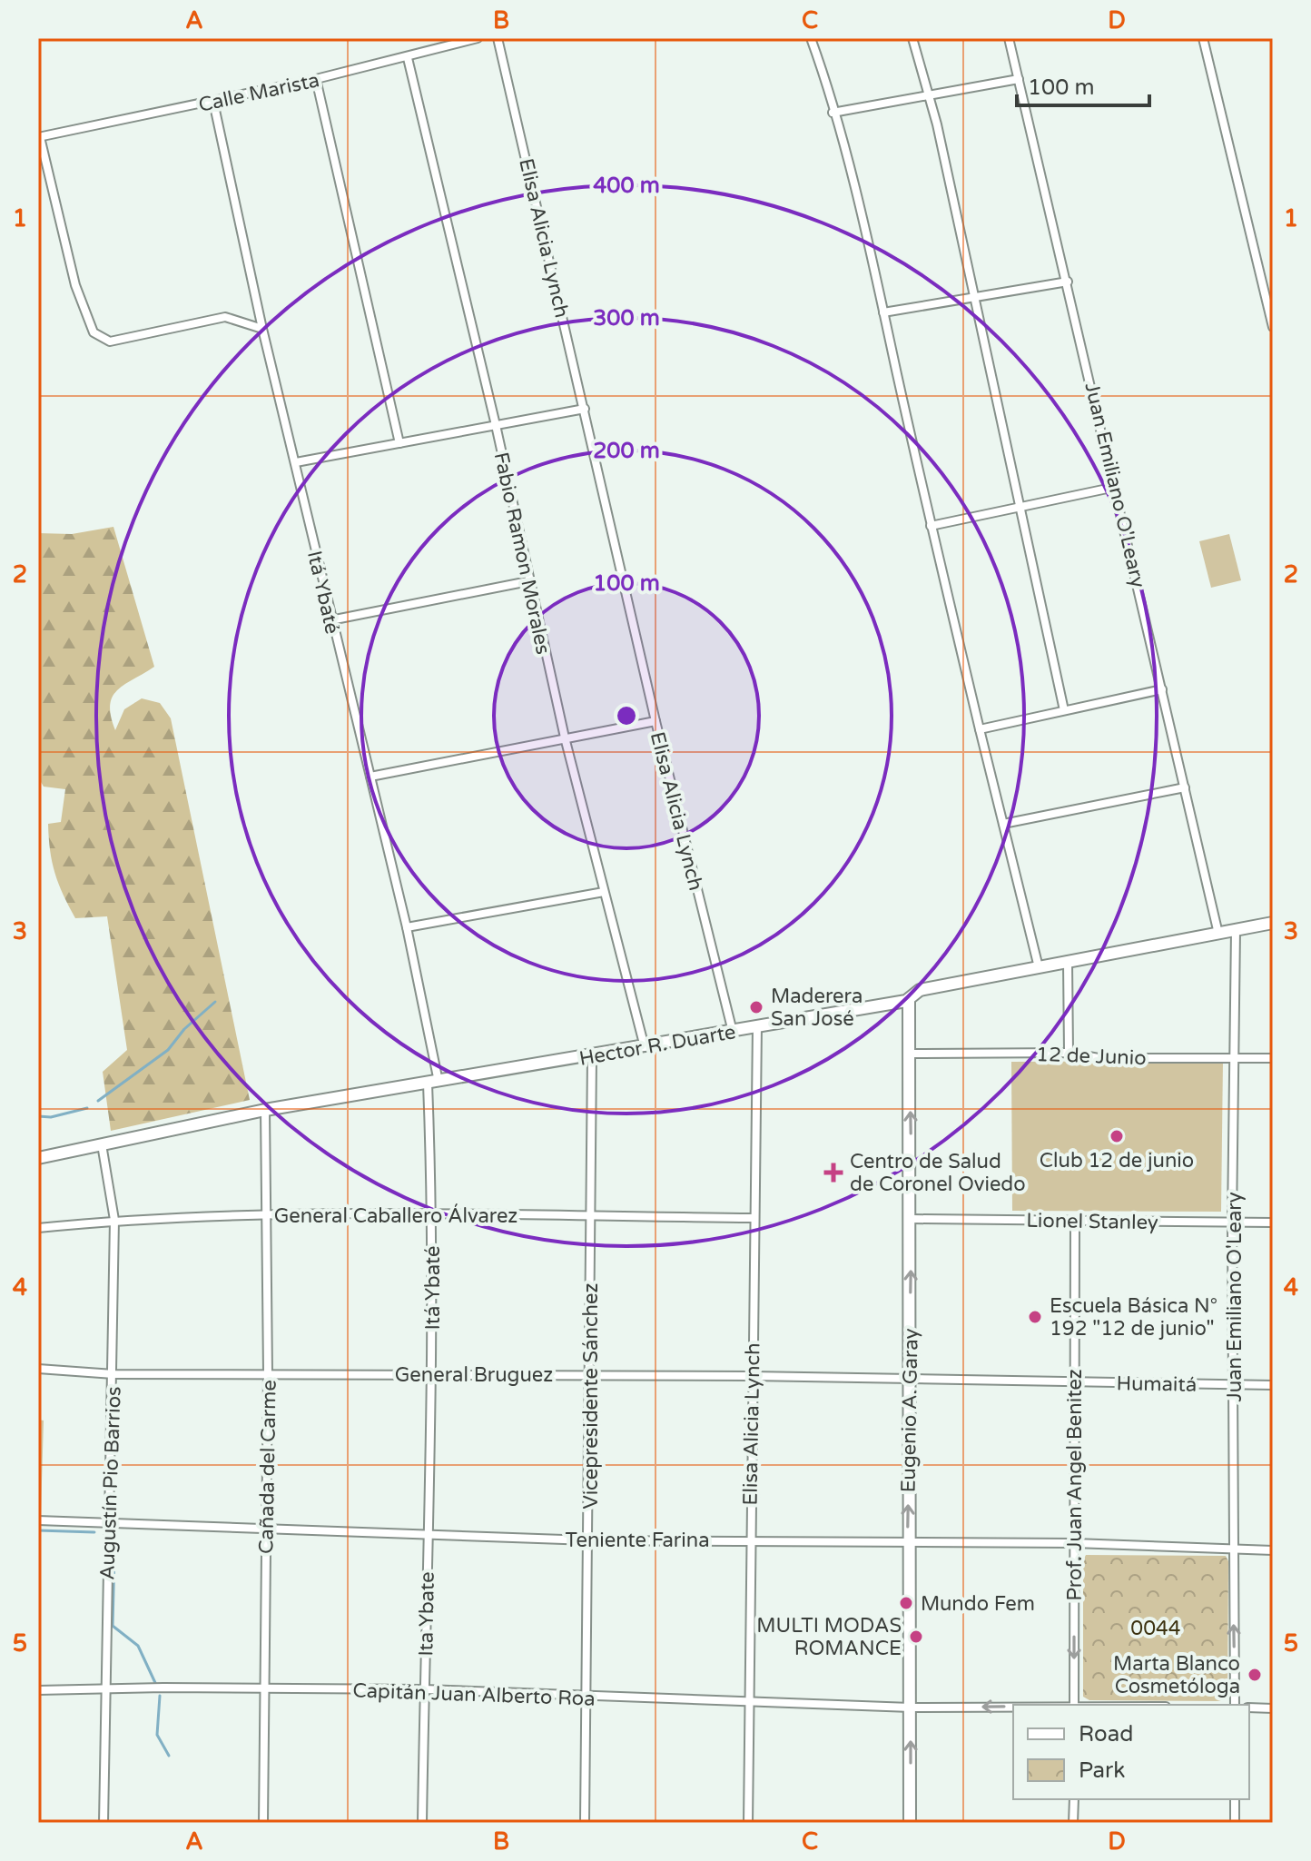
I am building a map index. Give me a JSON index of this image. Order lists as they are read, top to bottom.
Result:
{
  "streets": {
    "street": [
      "Calle Marista",
      "Elisa Alicia Lynch",
      "Juan Emiliano O'Leary",
      "Fabio Ramon Morales",
      "Itá Ybaté",
      "Hector R. Duarte",
      "12 de Junio",
      "General Caballero Álvarez",
      "Lionel Stanley",
      "General Bruguez",
      "Humaitá",
      "Vicepresidente Sánchez",
      "Eugenio A. Garay",
      "Cañada del Carme",
      "Augustín Pio Barrios",
      "Prof. Juan Angel Benitez",
      "Teniente Farina",
      "Ita Ybate",
      "Capitán Juan Alberto Roa"
    ]
  },
  "crossings": [
    ["Calle Marista", "Fabio Ramon Morales"],
    ["Calle Marista", "Itá Ybaté"],
    ["Elisa Alicia Lynch", "Hector R. Duarte"],
    ["Elisa Alicia Lynch", "General Caballero Álvarez"],
    ["Elisa Alicia Lynch", "General Bruguez"],
    ["Elisa Alicia Lynch", "Teniente Farina"],
    ["Elisa Alicia Lynch", "Capitán Juan Alberto Roa"],
    ["Juan Emiliano O'Leary", "Hector R. Duarte"],
    ["Juan Emiliano O'Leary", "12 de Junio"],
    ["Juan Emiliano O'Leary", "Lionel Stanley"],
    ["Juan Emiliano O'Leary", "Humaitá"],
    ["Juan Emiliano O'Leary", "Teniente Farina"],
    ["Fabio Ramon Morales", "Hector R. Duarte"],
    ["Itá Ybaté", "Hector R. Duarte"],
    ["Itá Ybaté", "General Caballero Álvarez"],
    ["Itá Ybaté", "General Bruguez"],
    ["Itá Ybaté", "Teniente Farina"],
    ["Itá Ybaté", "Ita Ybate"],
    ["Hector R. Duarte", "Vicepresidente Sánchez"],
    ["Hector R. Duarte", "Eugenio A. Garay"],
    ["Hector R. Duarte", "Cañada del Carme"],
    ["Hector R. Duarte", "Augustín Pio Barrios"],
    ["12 de Junio", "Eugenio A. Garay"],
    ["General Caballero Álvarez", "Vicepresidente Sánchez"],
    ["General Caballero Álvarez", "Cañada del Carme"],
    ["General Caballero Álvarez", "Augustín Pio Barrios"],
    ["Lionel Stanley", "Eugenio A. Garay"],
    ["Lionel Stanley", "Prof. Juan Angel Benitez"],
    ["General Bruguez", "Humaitá"],
    ["General Bruguez", "Vicepresidente Sánchez"],
    ["General Bruguez", "Eugenio A. Garay"],
    ["General Bruguez", "Cañada del Carme"],
    ["General Bruguez", "Augustín Pio Barrios"],
    ["Humaitá", "Eugenio A. Garay"],
    ["Humaitá", "Prof. Juan Angel Benitez"],
    ["Vicepresidente Sánchez", "Teniente Farina"],
    ["Vicepresidente Sánchez", "Capitán Juan Alberto Roa"],
    ["Eugenio A. Garay", "Teniente Farina"],
    ["Eugenio A. Garay", "Capitán Juan Alberto Roa"],
    ["Cañada del Carme", "Teniente Farina"],
    ["Cañada del Carme", "Capitán Juan Alberto Roa"],
    ["Augustín Pio Barrios", "Teniente Farina"],
    ["Augustín Pio Barrios", "Capitán Juan Alberto Roa"],
    ["Prof. Juan Angel Benitez", "Teniente Farina"],
    ["Teniente Farina", "Ita Ybate"],
    ["Ita Ybate", "Capitán Juan Alberto Roa"]
  ],
  "one_way": ["Eugenio A. Garay"],
  "parks": ["0044"],
  "places": {
    "other": [
      "Maderera San José",
      "Club 12 de junio",
      "Escuela Básica N° 192 \"12 de junio\"",
      "Mundo Fem",
      "MULTI MODAS ROMANCE",
      "Marta Blanco Cosmetóloga"
    ],
    "health": ["Centro de Salud de Coronel Oviedo"]
  },
  "legend": ["Road", "Park"],
  "scale_bar": "100 m",
  "grid": {
    "columns": [
      "A",
      "B",
      "C",
      "D"
    ],
    "rows": [
      "1",
      "2",
      "3",
      "4",
      "5"
    ]
  },
  "rings": [
    "400 m",
    "300 m",
    "200 m",
    "100 m"
  ]
}
